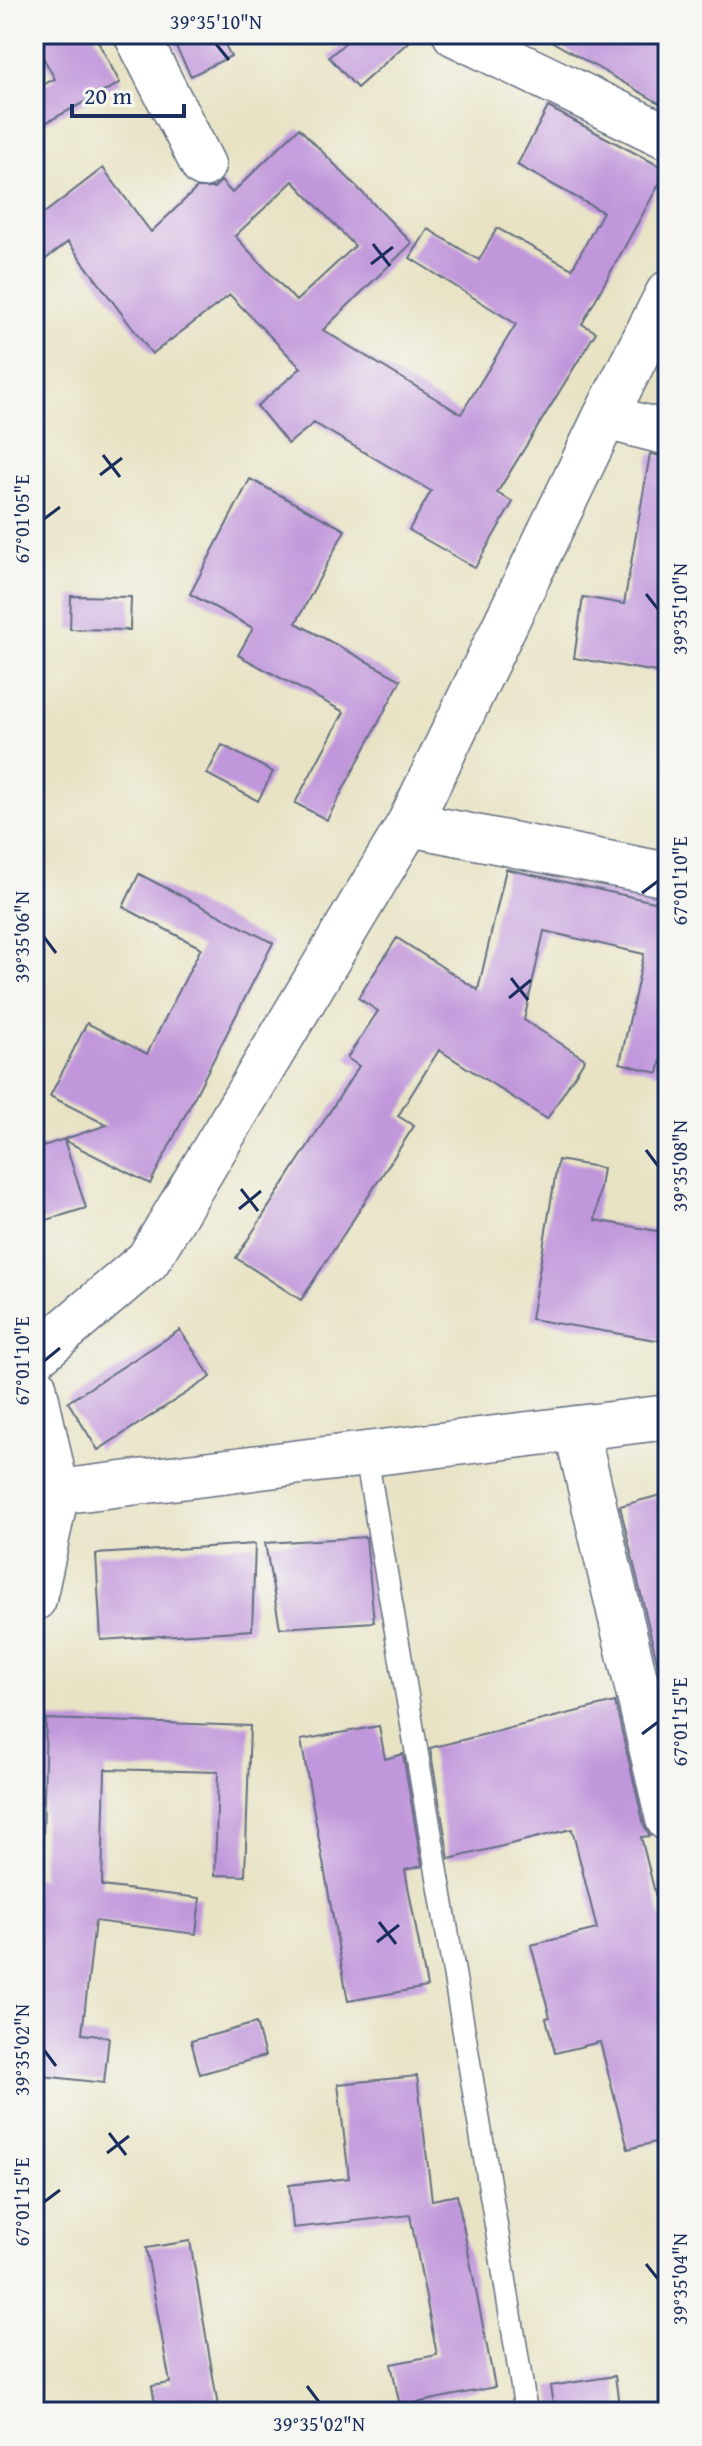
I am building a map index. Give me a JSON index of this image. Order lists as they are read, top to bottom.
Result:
{
  "scale_bar": "20 m",
  "coordinates": [
    "39°35'10\"N",
    "67°01'05\"E",
    "67°01'10\"E",
    "39°35'06\"N",
    "39°35'08\"N",
    "67°01'15\"E",
    "39°35'02\"N",
    "39°35'04\"N"
  ]
}
